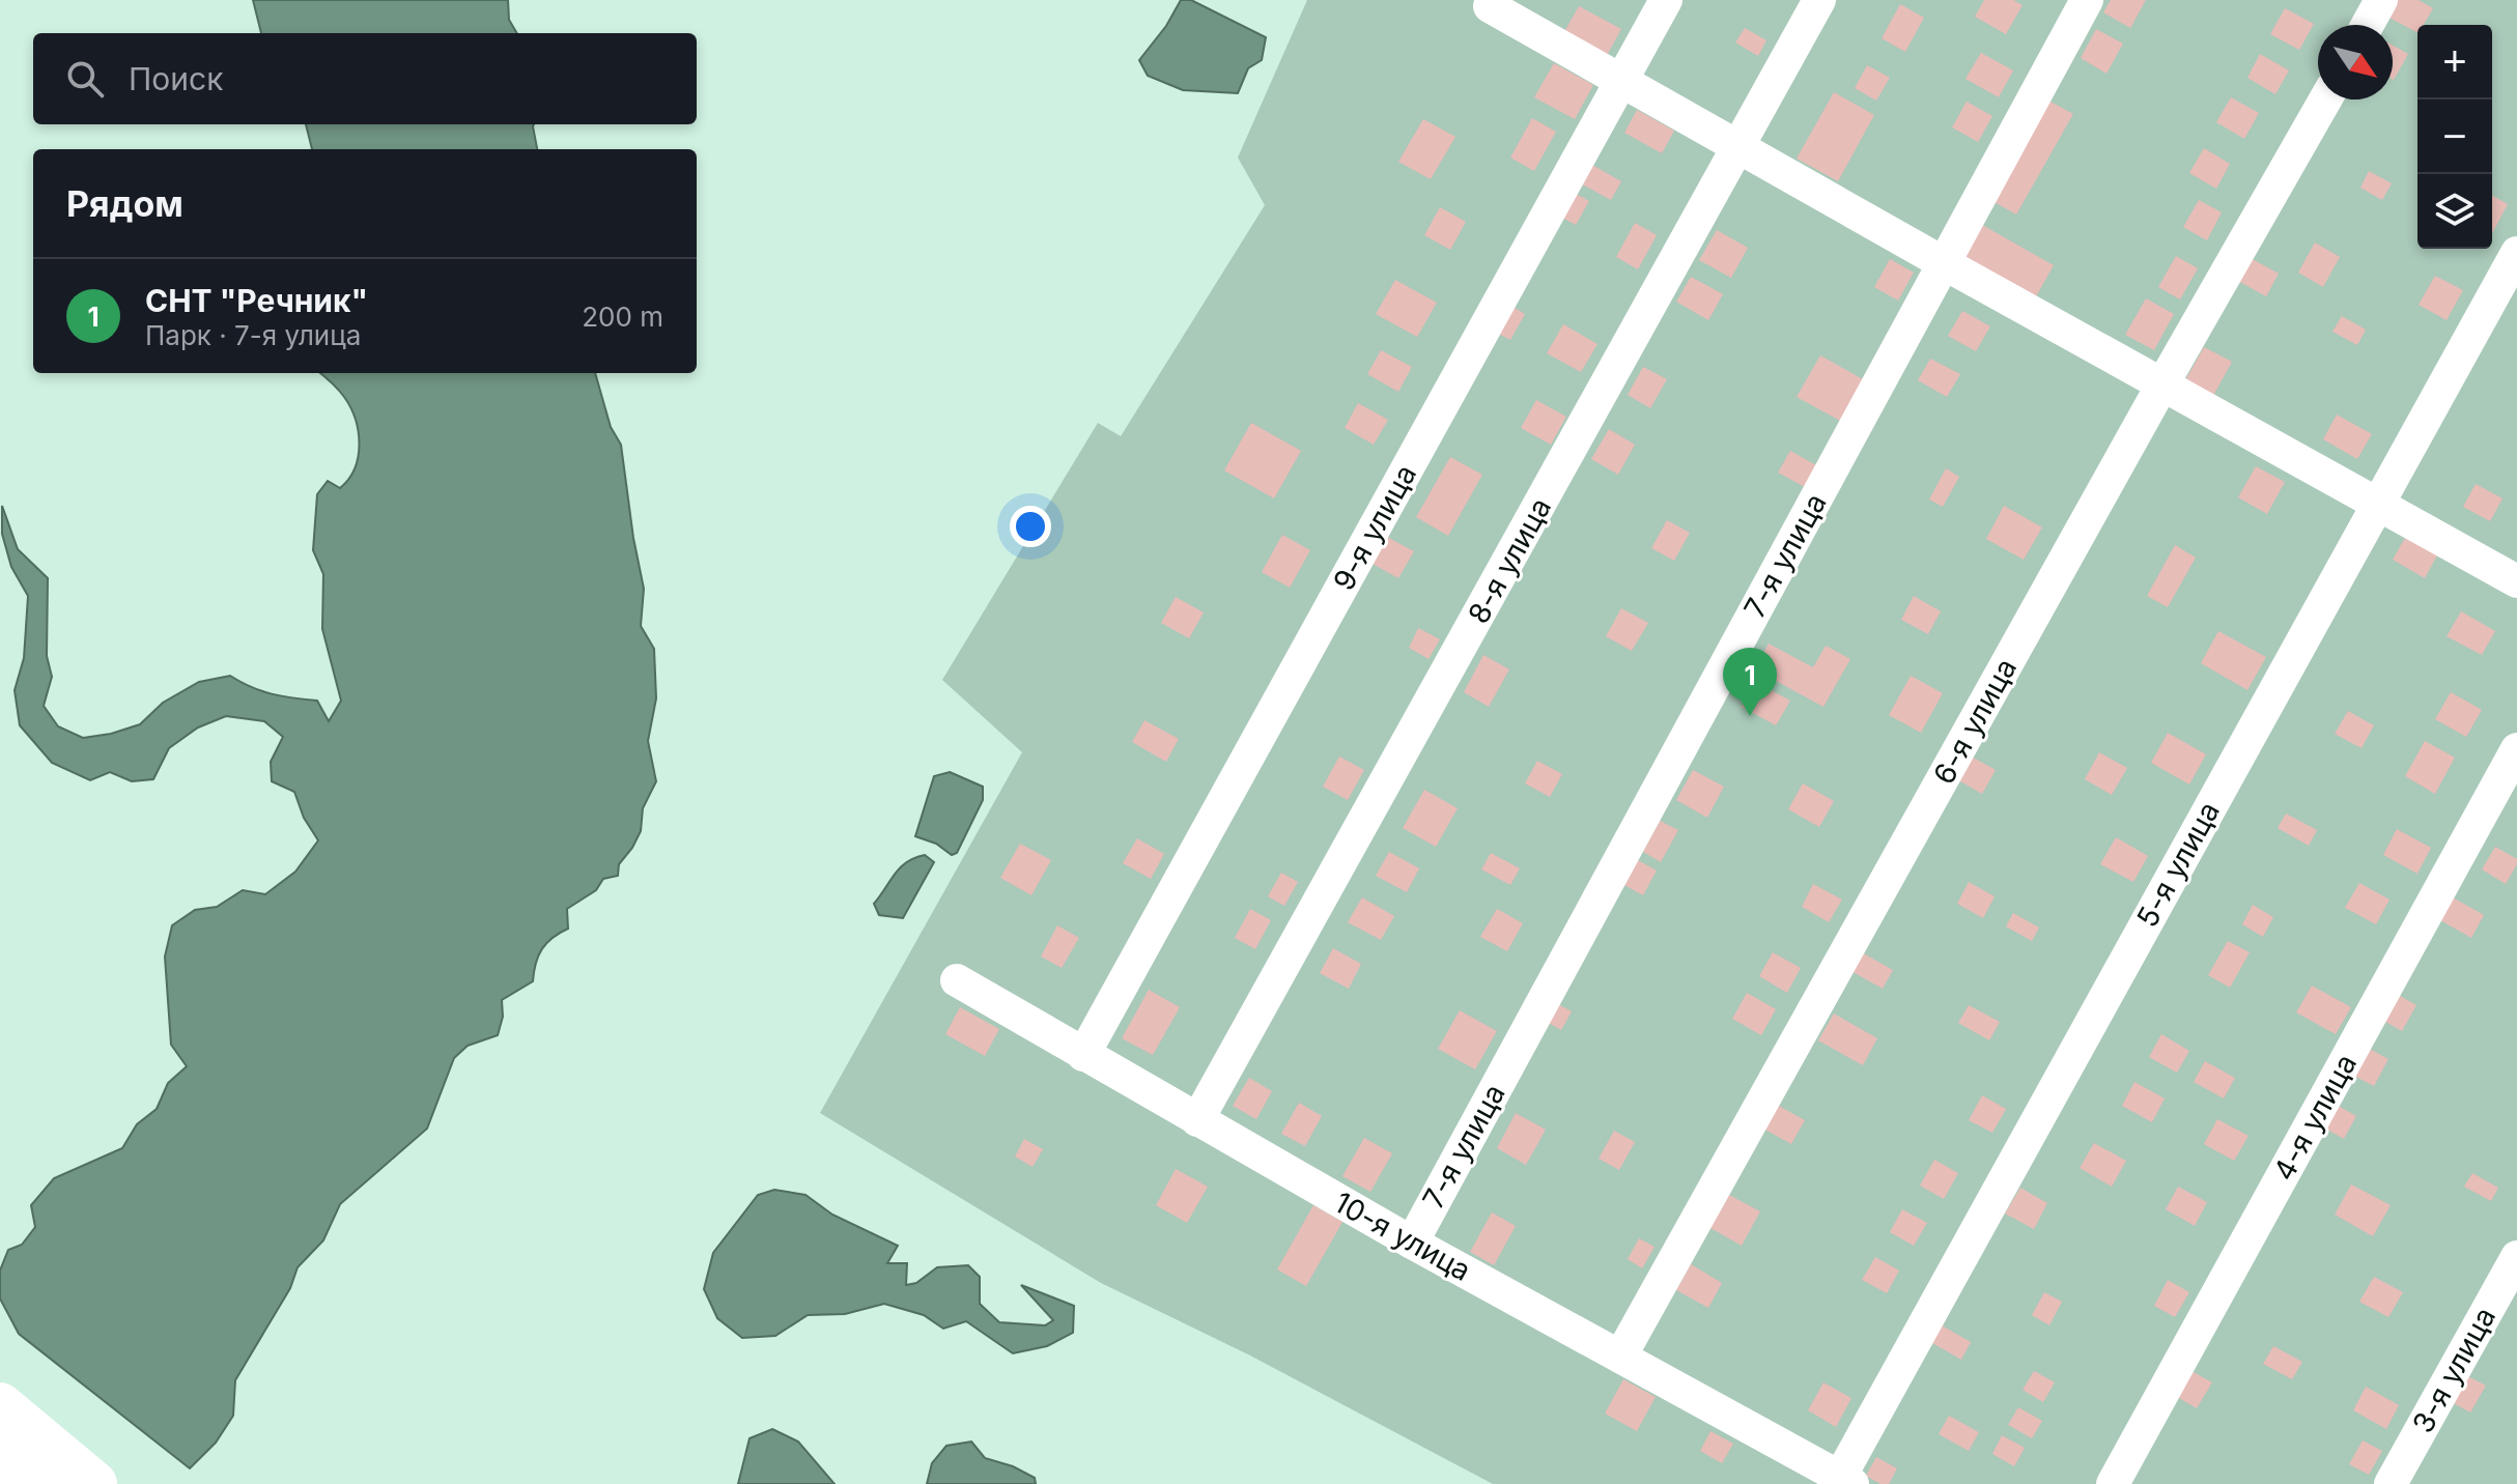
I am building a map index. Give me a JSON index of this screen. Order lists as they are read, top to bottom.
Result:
{
  "streets": {
    "street": [
      "9-я улица",
      "7-я улица",
      "8-я улица",
      "6-я улица",
      "5-я улица",
      "4-я улица",
      "10-я улица",
      "3-я улица"
    ]
  },
  "crossings": [
    ["9-я улица", "10-я улица"],
    ["7-я улица", "10-я улица"],
    ["8-я улица", "10-я улица"],
    ["6-я улица", "10-я улица"],
    ["5-я улица", "10-я улица"]
  ],
  "north": "bottom right",
  "page": {
    "map_buttons": ["+", "−"],
    "search": "Поиск",
    "heading": "Рядом",
    "list": [
      {
        "mark": "1",
        "name": "СНТ \"Речник\"",
        "note": "Парк · 7-я улица",
        "value": "200 m"
      }
    ],
    "pins": "1"
  }
}
